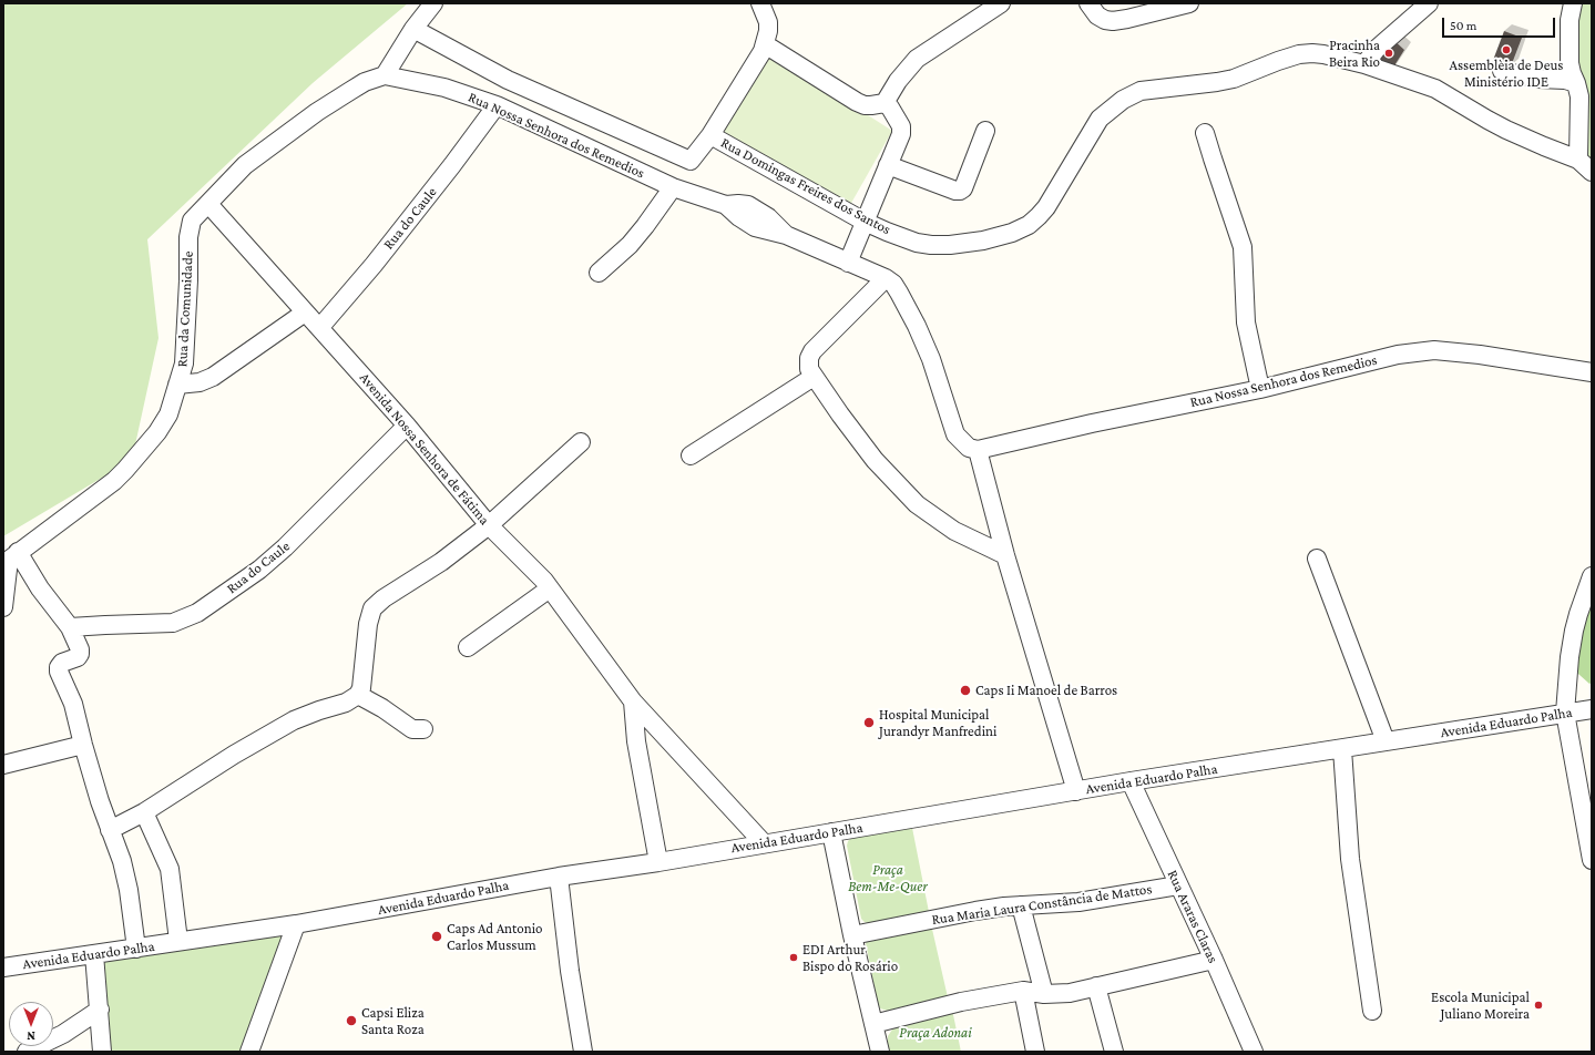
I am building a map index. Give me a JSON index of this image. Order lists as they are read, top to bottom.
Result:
{
  "streets": {
    "street": [
      "Rua Nossa Senhora dos Remedios",
      "Rua Domingas Freires dos Santos",
      "Rua do Caule",
      "Rua da Comunidade",
      "Avenida Nossa Senhora de Fátima",
      "Avenida Eduardo Palha",
      "Rua Maria Laura Constância de Mattos",
      "Rua Araras Claras"
    ]
  },
  "crossings": [
    ["Rua Nossa Senhora dos Remedios", "Rua do Caule"],
    ["Rua Nossa Senhora dos Remedios", "Rua da Comunidade"],
    ["Rua do Caule", "Avenida Nossa Senhora de Fátima"],
    ["Rua da Comunidade", "Avenida Nossa Senhora de Fátima"],
    ["Avenida Nossa Senhora de Fátima", "Avenida Eduardo Palha"],
    ["Avenida Eduardo Palha", "Rua Araras Claras"],
    ["Rua Maria Laura Constância de Mattos", "Rua Araras Claras"]
  ],
  "parks": ["Praça Bem-Me-Quer", "Praça Adonai"],
  "places": [
    "Assemblèia de Deus Ministério IDE",
    "Pracinha Beira Rio",
    "Caps Ii Manoel de Barros",
    "Hospital Municipal Jurandyr Manfredini",
    "Caps Ad Antonio Carlos Mussum",
    "EDI Arthur Bispo do Rosário",
    "Escola Municipal Juliano Moreira",
    "Capsi Eliza Santa Roza"
  ],
  "scale_bar": "50 m",
  "north": "bottom"
}
